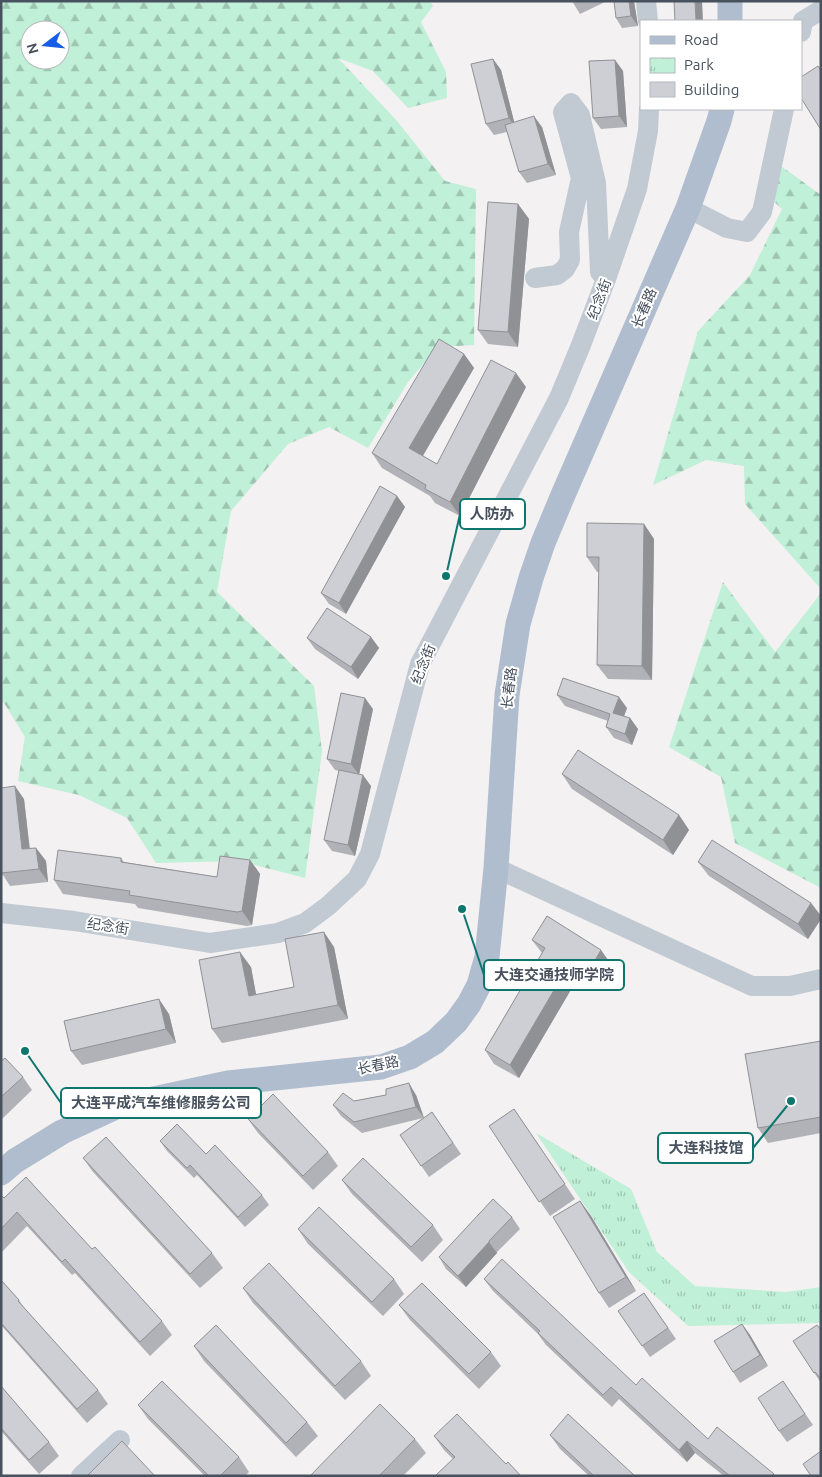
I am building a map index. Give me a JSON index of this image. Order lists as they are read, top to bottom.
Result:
{
  "streets": {
    "main road": ["长春路"],
    "street": ["纪念街"]
  },
  "places": [
    "人防办",
    "大连交通技师学院",
    "大连平成汽车维修服务公司",
    "大连科技馆"
  ],
  "legend": ["Road", "Park", "Building"],
  "north": "left"
}
